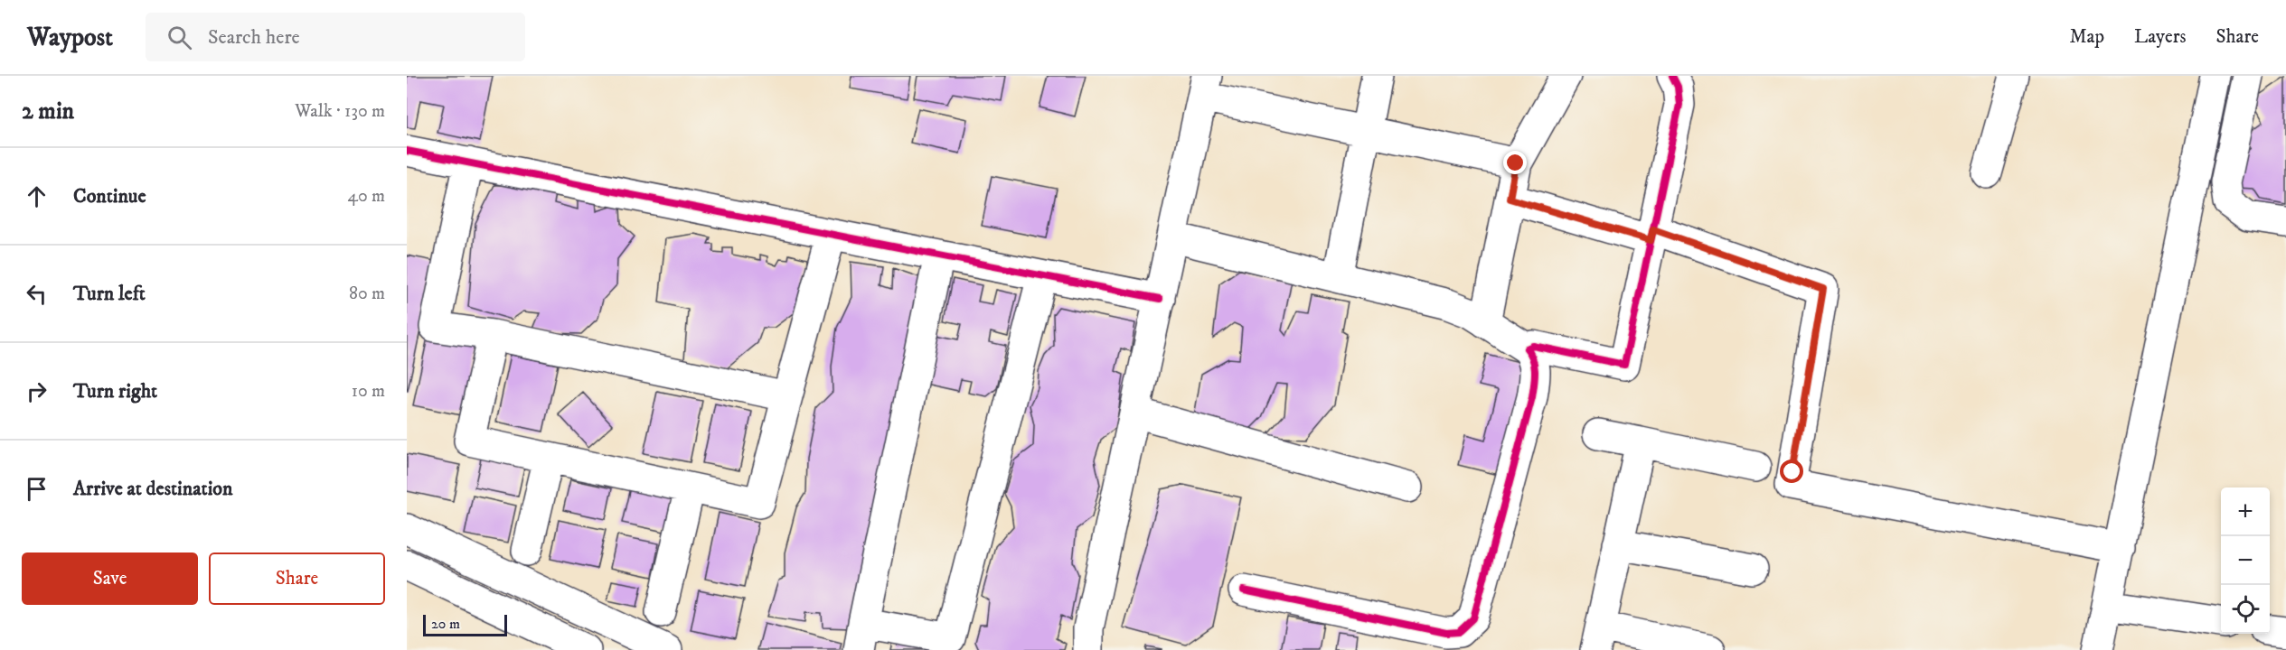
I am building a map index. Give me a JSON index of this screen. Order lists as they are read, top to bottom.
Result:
{
  "scale_bar": "20 m",
  "page": {
    "header": "Waypost",
    "search": "Search here",
    "nav": ["Map", "Layers", "Share"],
    "heading": ["2 min", "Walk · 130 m"],
    "list": [
      ["Continue", "40 m"],
      ["Turn left", "80 m"],
      ["Turn right", "10 m"],
      "Arrive at destination"
    ],
    "map_buttons": ["+", "−"],
    "buttons": ["Save", "Share"],
    "scale": "20 m"
  }
}
